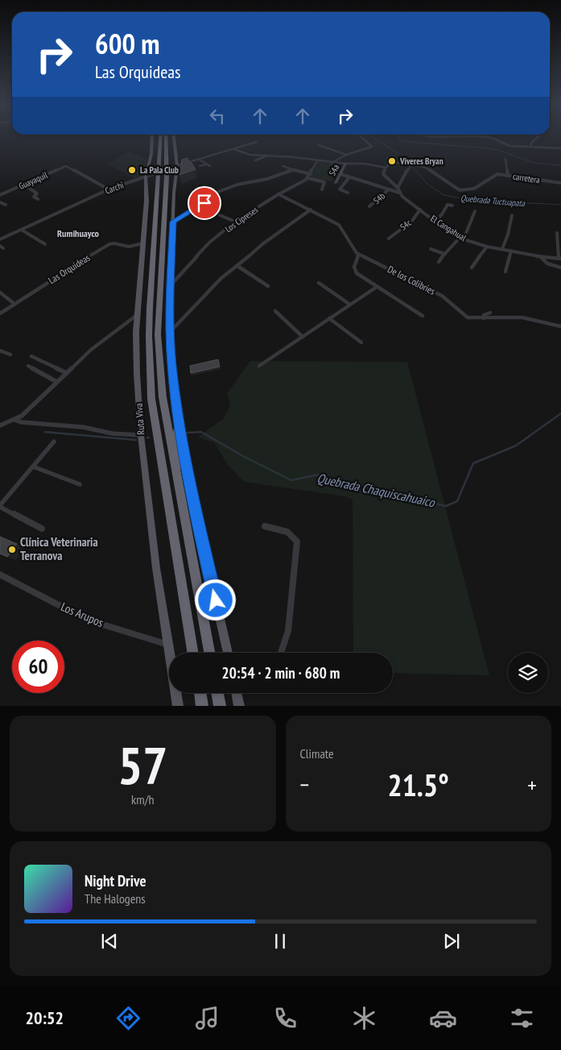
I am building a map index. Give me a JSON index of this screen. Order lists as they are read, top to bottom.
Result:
{
  "streets": {
    "highway": ["Ruta Viva"],
    "street": [
      "S4a",
      "carretera",
      "Guayaquil",
      "Carchi",
      "S4b",
      "Los Cipreses",
      "S4c",
      "El Cangahual",
      "Las Orquideas",
      "De los Colibries",
      "Los Arupos"
    ]
  },
  "crossings": [
    ["Guayaquil", "Carchi"],
    ["Carchi", "Ruta Viva"],
    ["Los Cipreses", "De los Colibries"],
    ["S4c", "El Cangahual"],
    ["Las Orquideas", "Ruta Viva"],
    ["Ruta Viva", "Los Arupos"]
  ],
  "districts": ["Rumihuayco"],
  "water": ["Quebrada Tuctuapata", "Quebrada Chaquiscahuaico"],
  "places": ["Viveres Bryan", "La Pala Club", "Clínica Veterinaria Terranova"],
  "page": {
    "turn": ["600 m", "Las Orquideas"],
    "limit": "60",
    "trip": "20:54 · 2 min · 680 m",
    "tile": [
      ["57", "km/h"],
      "Climate"
    ],
    "heat": ["−", "21.5°", "+"],
    "song": ["Night Drive", "The Halogens"],
    "tabs": "20:52"
  }
}
